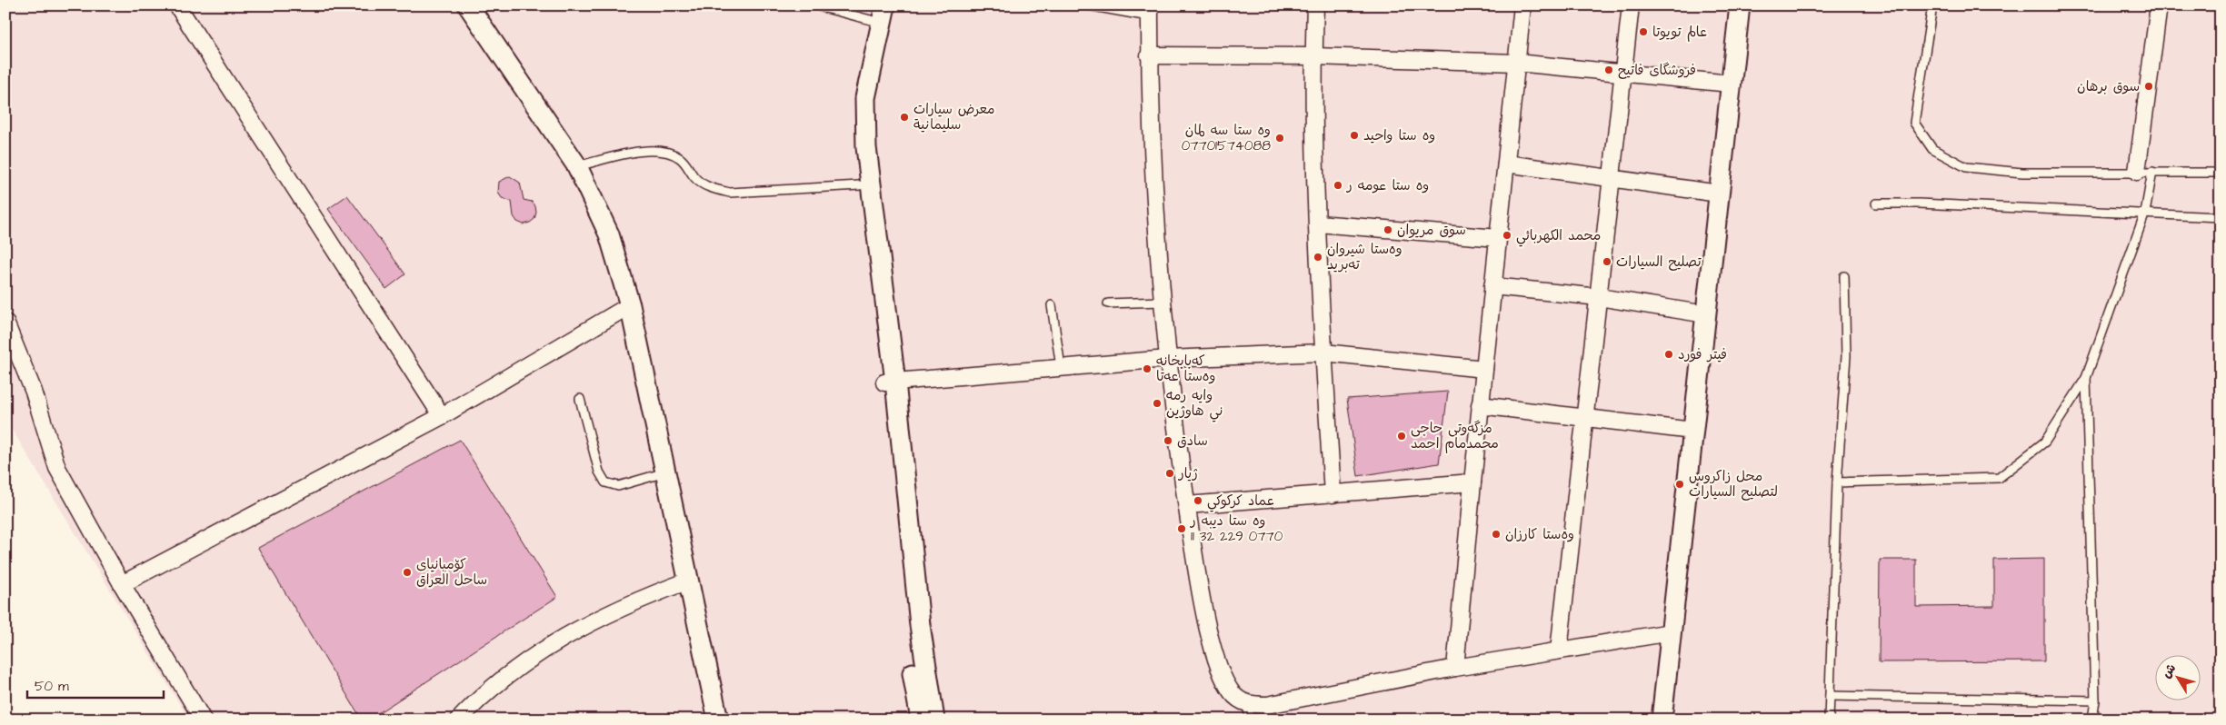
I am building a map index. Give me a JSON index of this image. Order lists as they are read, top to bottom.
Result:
{
  "places": [
    "عالم تويوتا",
    "فروشگاى فاتيح",
    "سوق برهان",
    "معرض سيارات سليمانية",
    "وه ستا واحید",
    "وه ستا سه لمان 07701574088",
    "وه ستا عومه ر",
    "سوق مریوان",
    "محمد الكهربائي",
    "وەستا شیروان تەبرید",
    "تصليح السيارات",
    "فيتر فورد",
    "کەبابخانە وەستا عەتا",
    "وايه رمه ني هاوژين",
    "مزگەوتی حاجی محمدمام احمد",
    "سادق",
    "ژیار",
    "محل زاكروس لتصليح السيارات",
    "عماد كركوكي",
    "وه ستا دیبه ر 11 32 229 0770",
    "وەستا کارزان",
    "کۆمپانیای ساحل العراق"
  ],
  "scale_bar": "50 m",
  "north": "top left"
}
